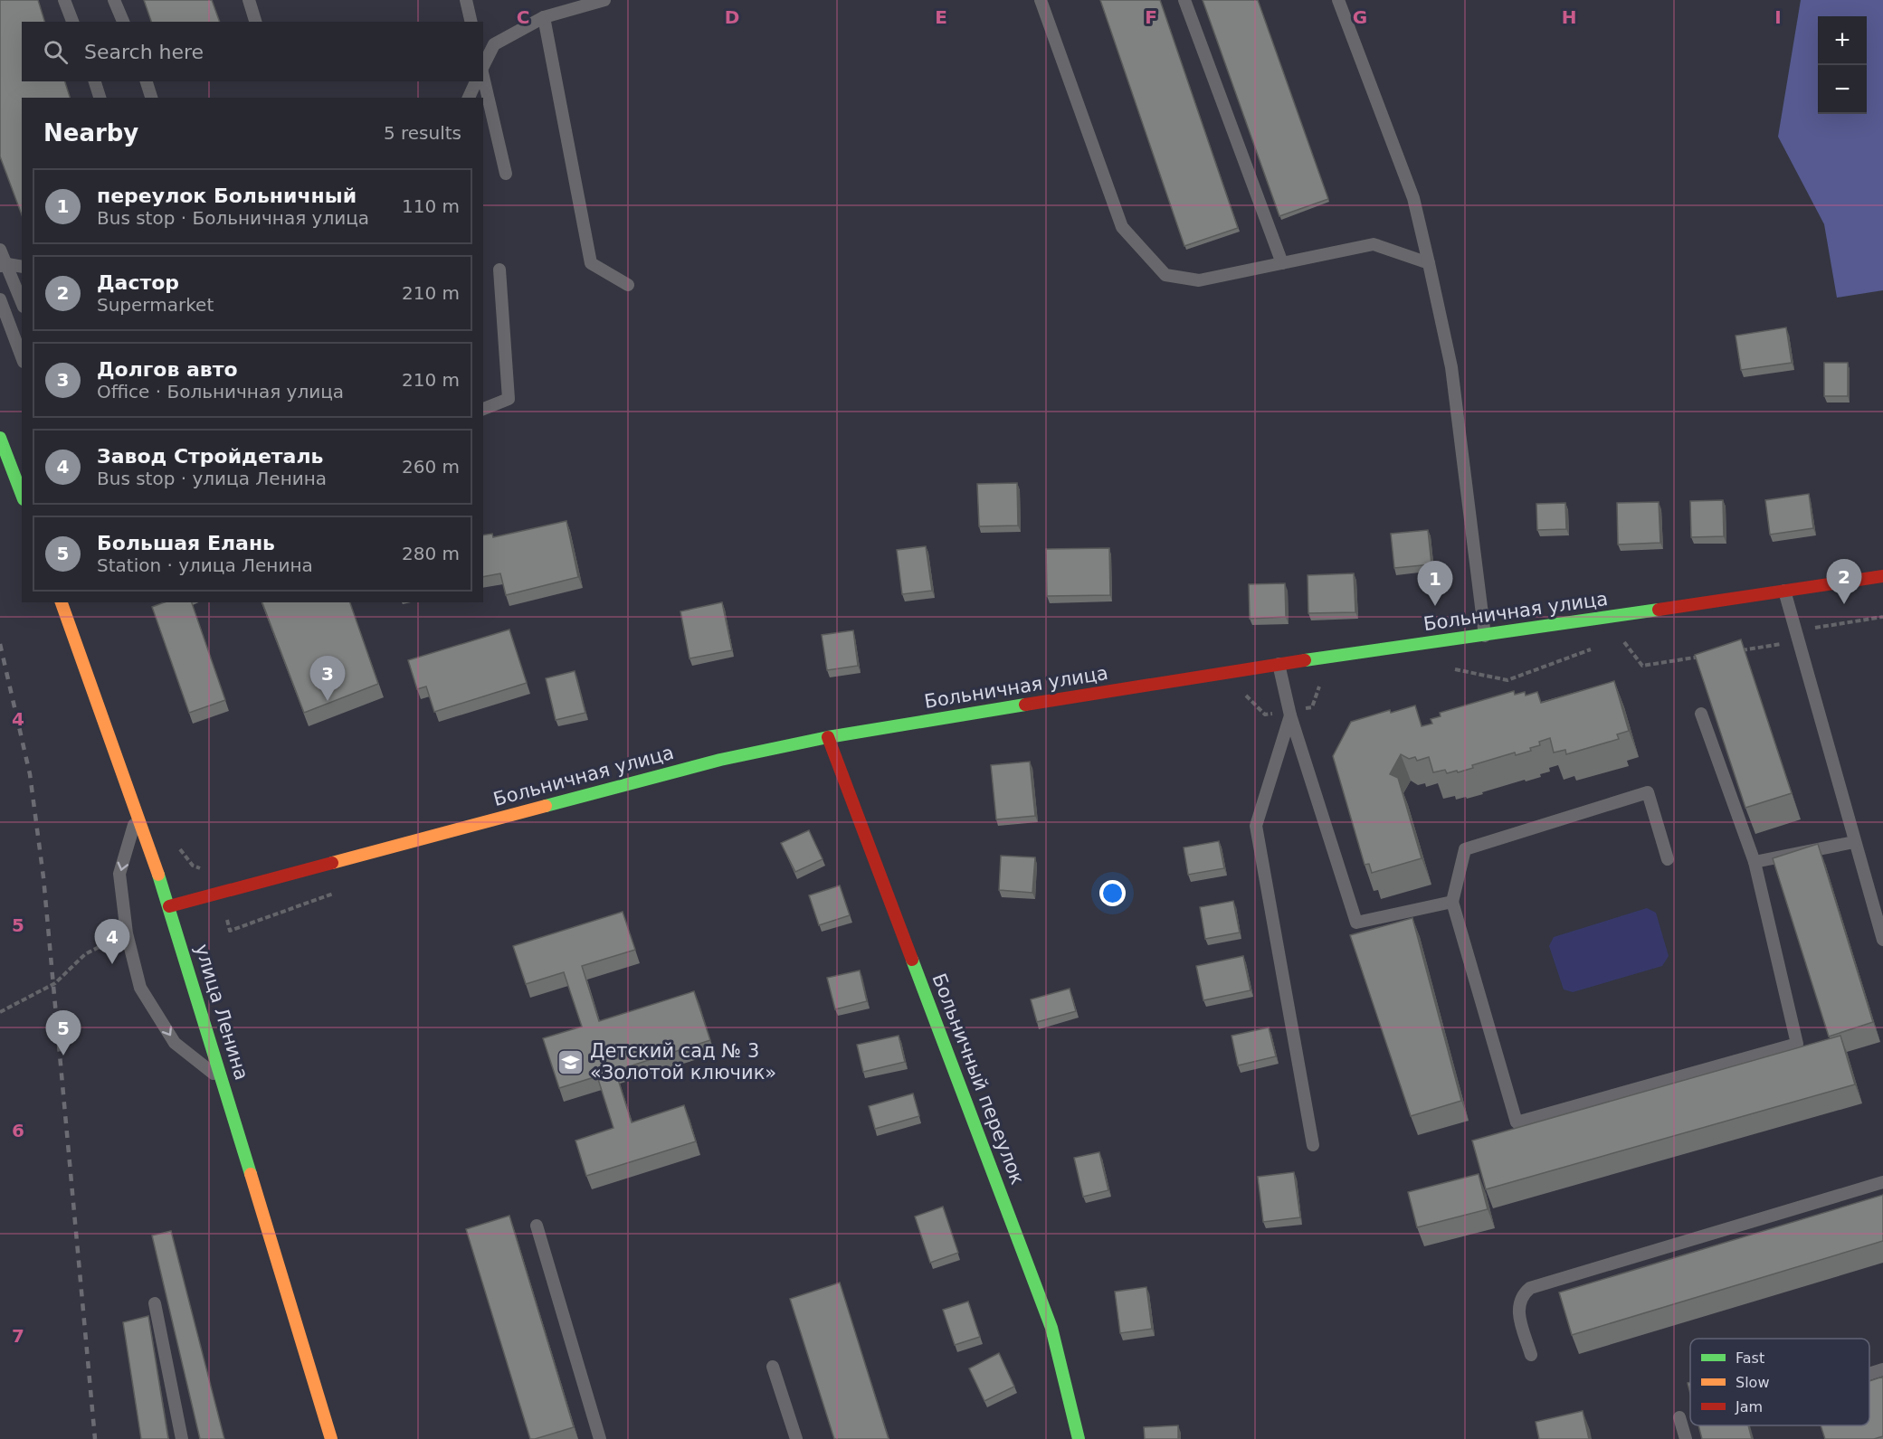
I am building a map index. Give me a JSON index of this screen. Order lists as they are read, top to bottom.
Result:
{
  "streets": {
    "street": ["Больничная улица", "улица Ленина", "Больничный переулок"]
  },
  "crossings": [
    ["Больничная улица", "улица Ленина"],
    ["Больничная улица", "Больничный переулок"]
  ],
  "places": {
    "school or university": ["Детский сад № 3 «Золотой ключик»"]
  },
  "legend": ["Fast", "Slow", "Jam"],
  "page": {
    "map_buttons": ["+", "−"],
    "search": "Search here",
    "heading": ["Nearby", "5 results"],
    "list": [
      {
        "mark": "1",
        "name": "переулок Больничный",
        "note": "Bus stop · Больничная улица",
        "value": "110 m"
      },
      {
        "mark": "2",
        "name": "Дастор",
        "note": "Supermarket",
        "value": "210 m"
      },
      {
        "mark": "3",
        "name": "Долгов авто",
        "note": "Office · Больничная улица",
        "value": "210 m"
      },
      {
        "mark": "4",
        "name": "Завод Стройдеталь",
        "note": "Bus stop · улица Ленина",
        "value": "260 m"
      },
      {
        "mark": "5",
        "name": "Большая Елань",
        "note": "Station · улица Ленина",
        "value": "280 m"
      }
    ],
    "pins": [
      "2",
      "1",
      "3",
      "4",
      "5"
    ]
  },
  "grid": {
    "columns": [
      "C",
      "D",
      "E",
      "F",
      "G",
      "H",
      "I"
    ],
    "rows": [
      "4",
      "5",
      "6",
      "7"
    ]
  }
}
